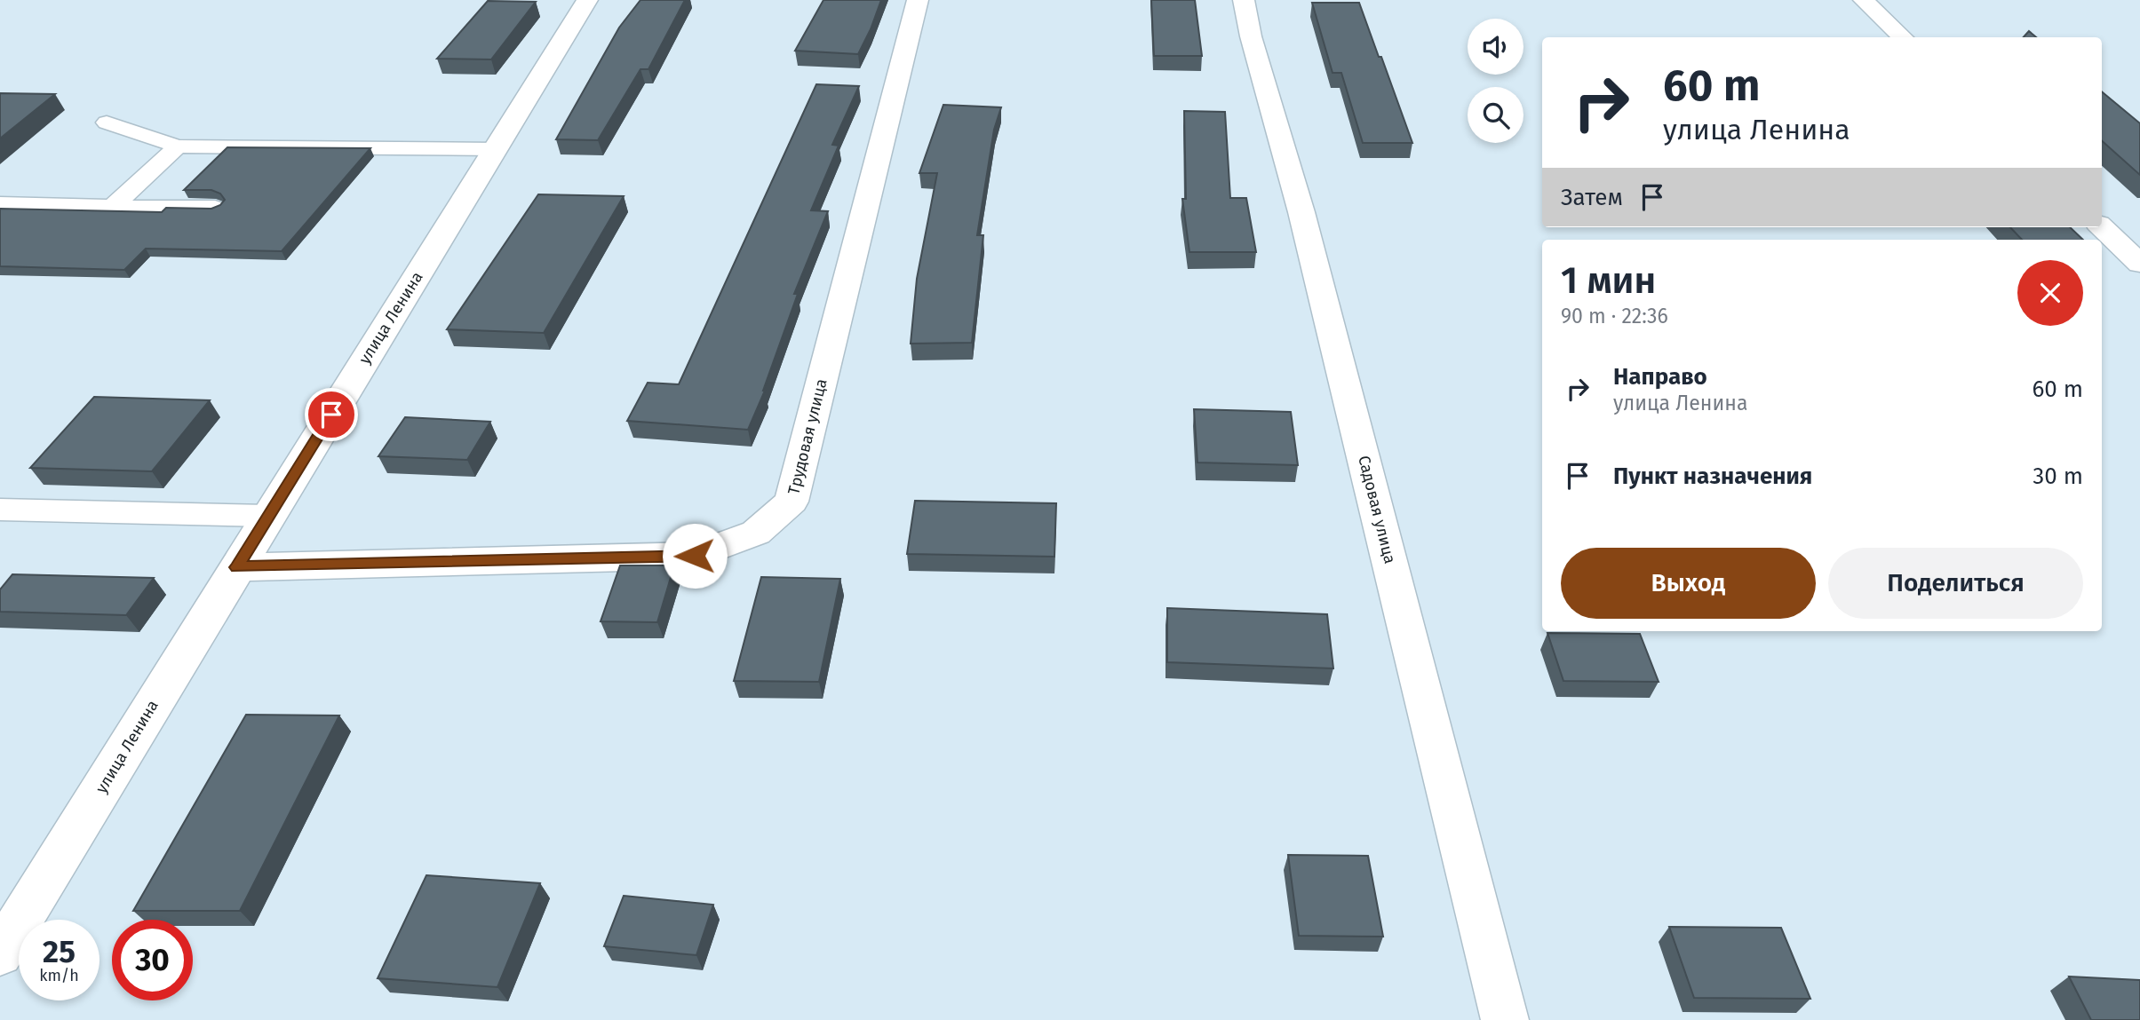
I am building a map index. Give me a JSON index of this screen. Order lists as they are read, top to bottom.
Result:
{
  "streets": {
    "street": ["улица Ленина", "Трудовая улица", "Садовая улица"]
  },
  "crossings": [
    ["улица Ленина", "Трудовая улица"]
  ],
  "page": {
    "turn": ["60 m", "улица Ленина"],
    "then": "Затем",
    "heading": ["1 мин", "90 m · 22:36"],
    "list": [
      {
        "name": "Направо",
        "note": "улица Ленина",
        "value": "60 m"
      },
      {
        "name": "Пункт назначения",
        "value": "30 m"
      }
    ],
    "buttons": ["Выход", "Поделиться"],
    "speed": "25 km/h",
    "limit": "30"
  }
}
